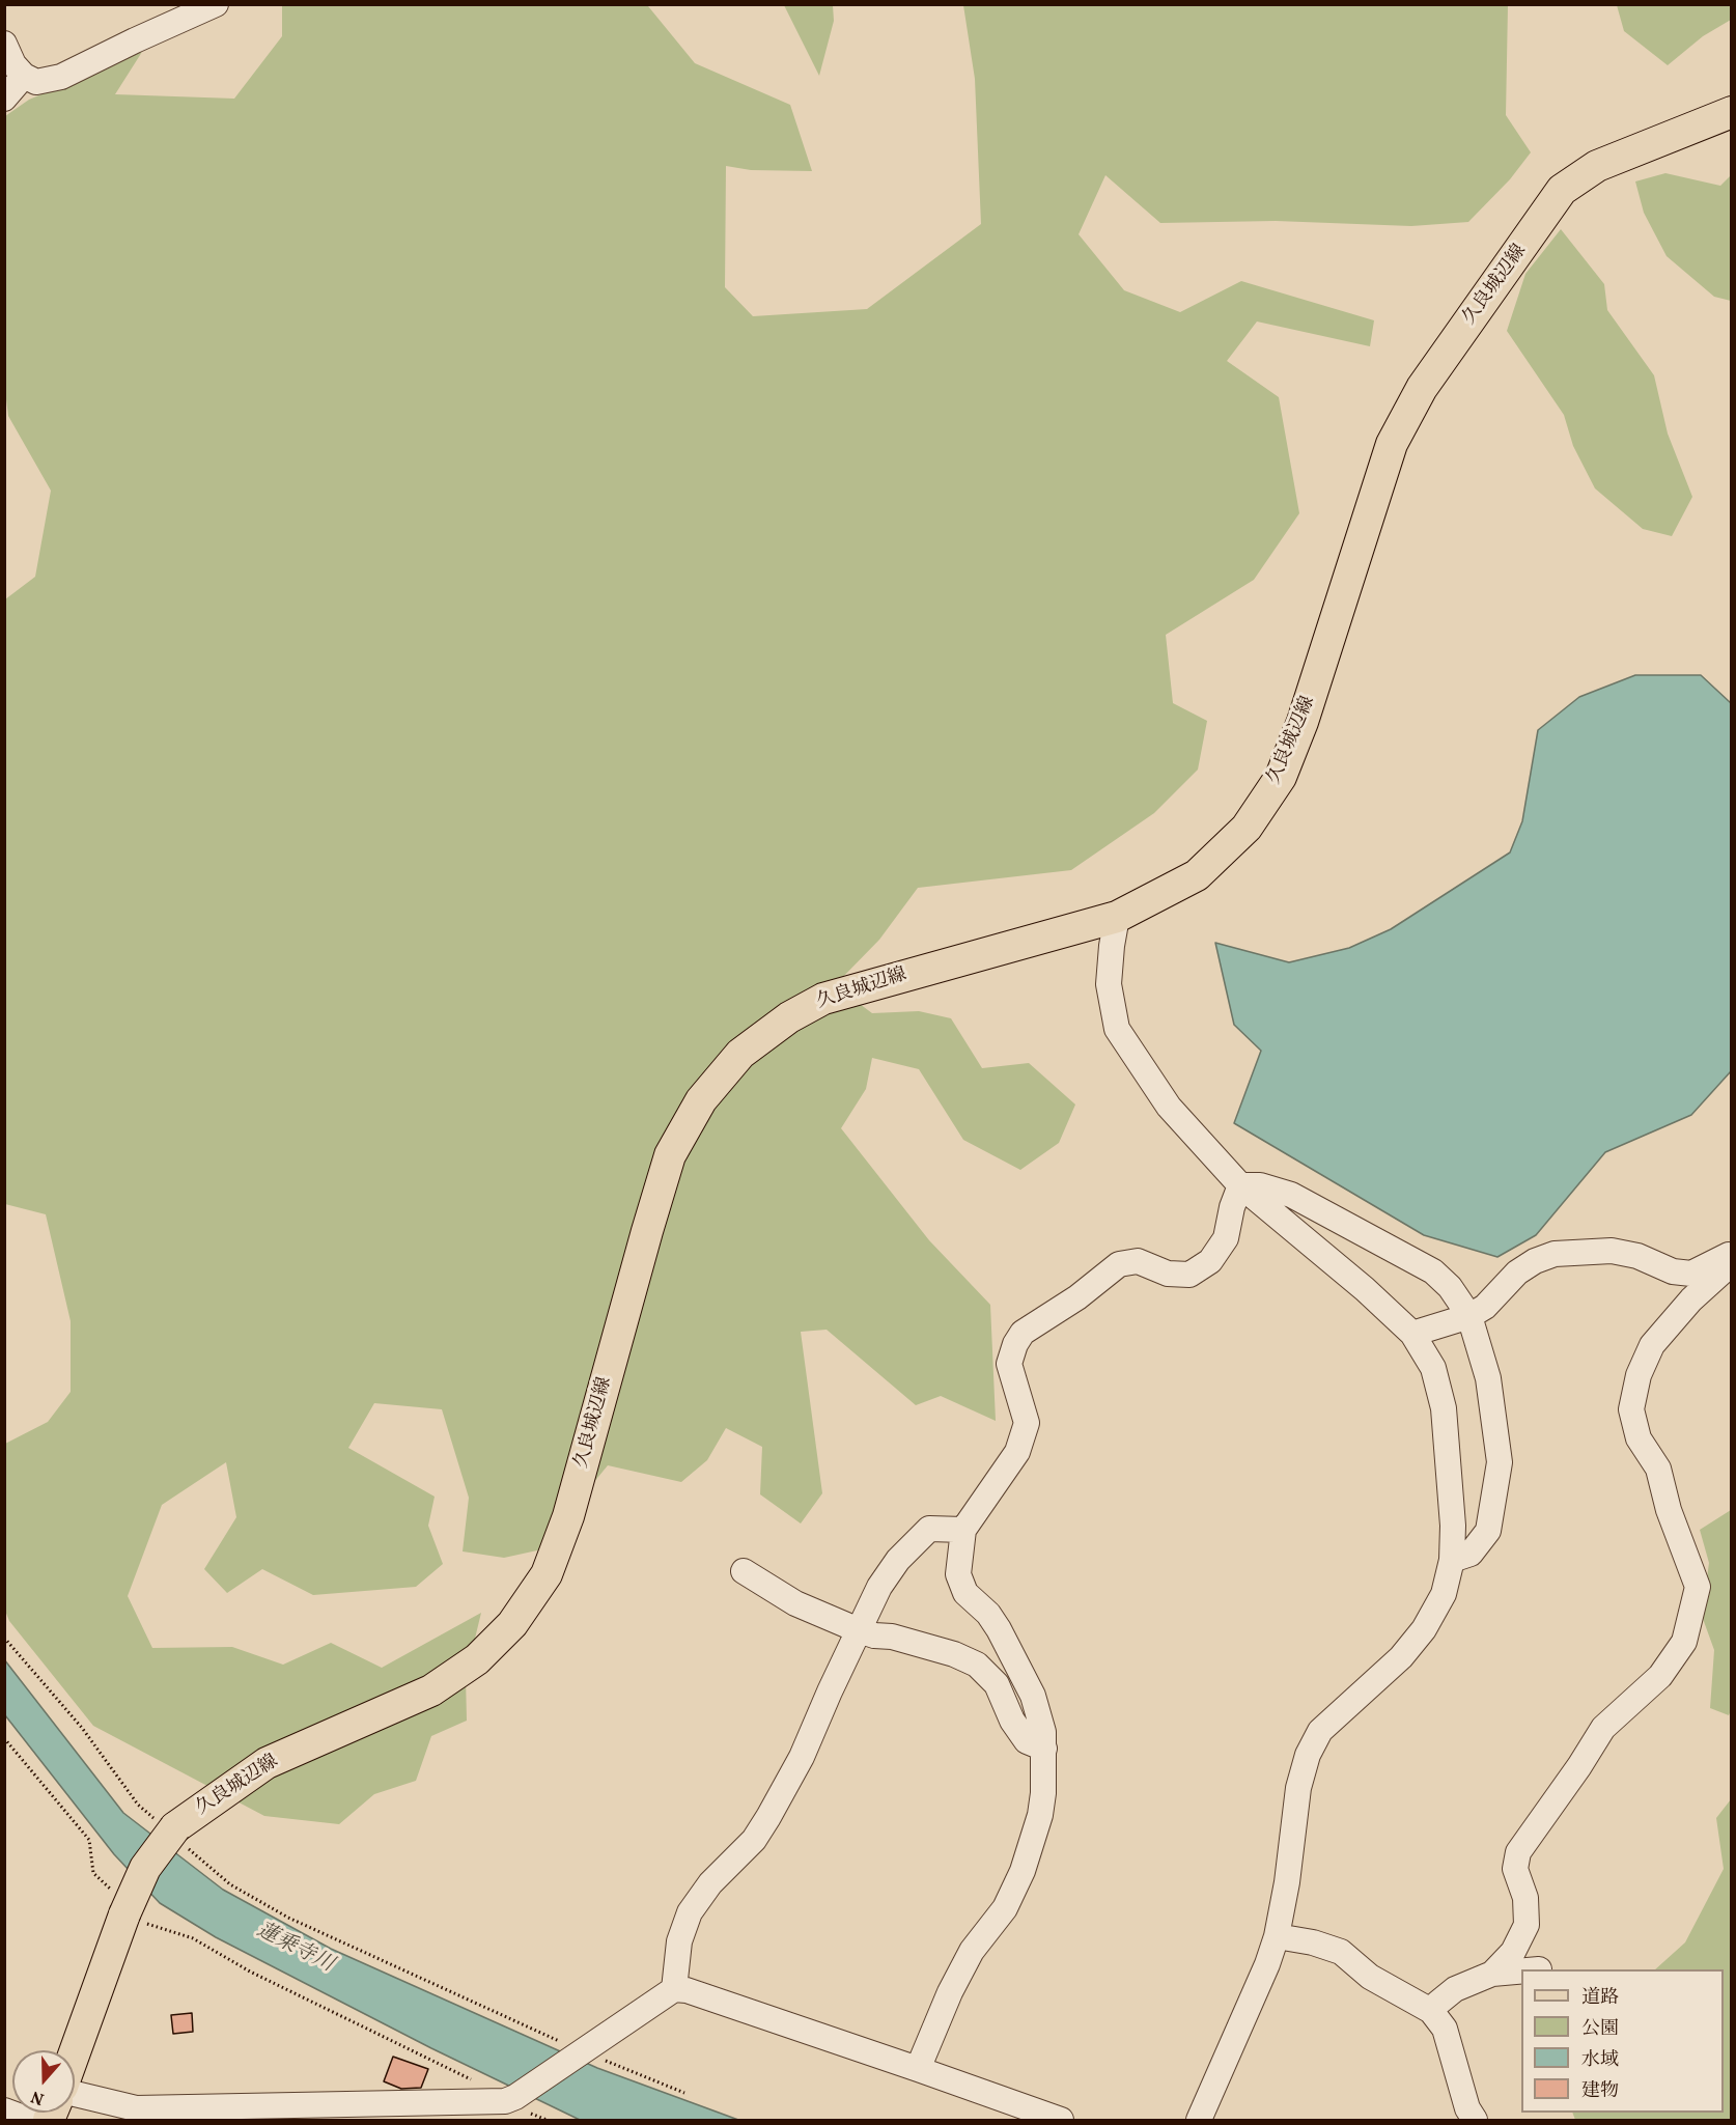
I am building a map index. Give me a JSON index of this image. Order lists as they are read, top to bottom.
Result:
{
  "streets": {
    "main road": ["久良城辺線"]
  },
  "water": ["蓮乗寺川"],
  "legend": [
    "道路",
    "公園",
    "水域",
    "建物"
  ],
  "north": "bottom"
}
